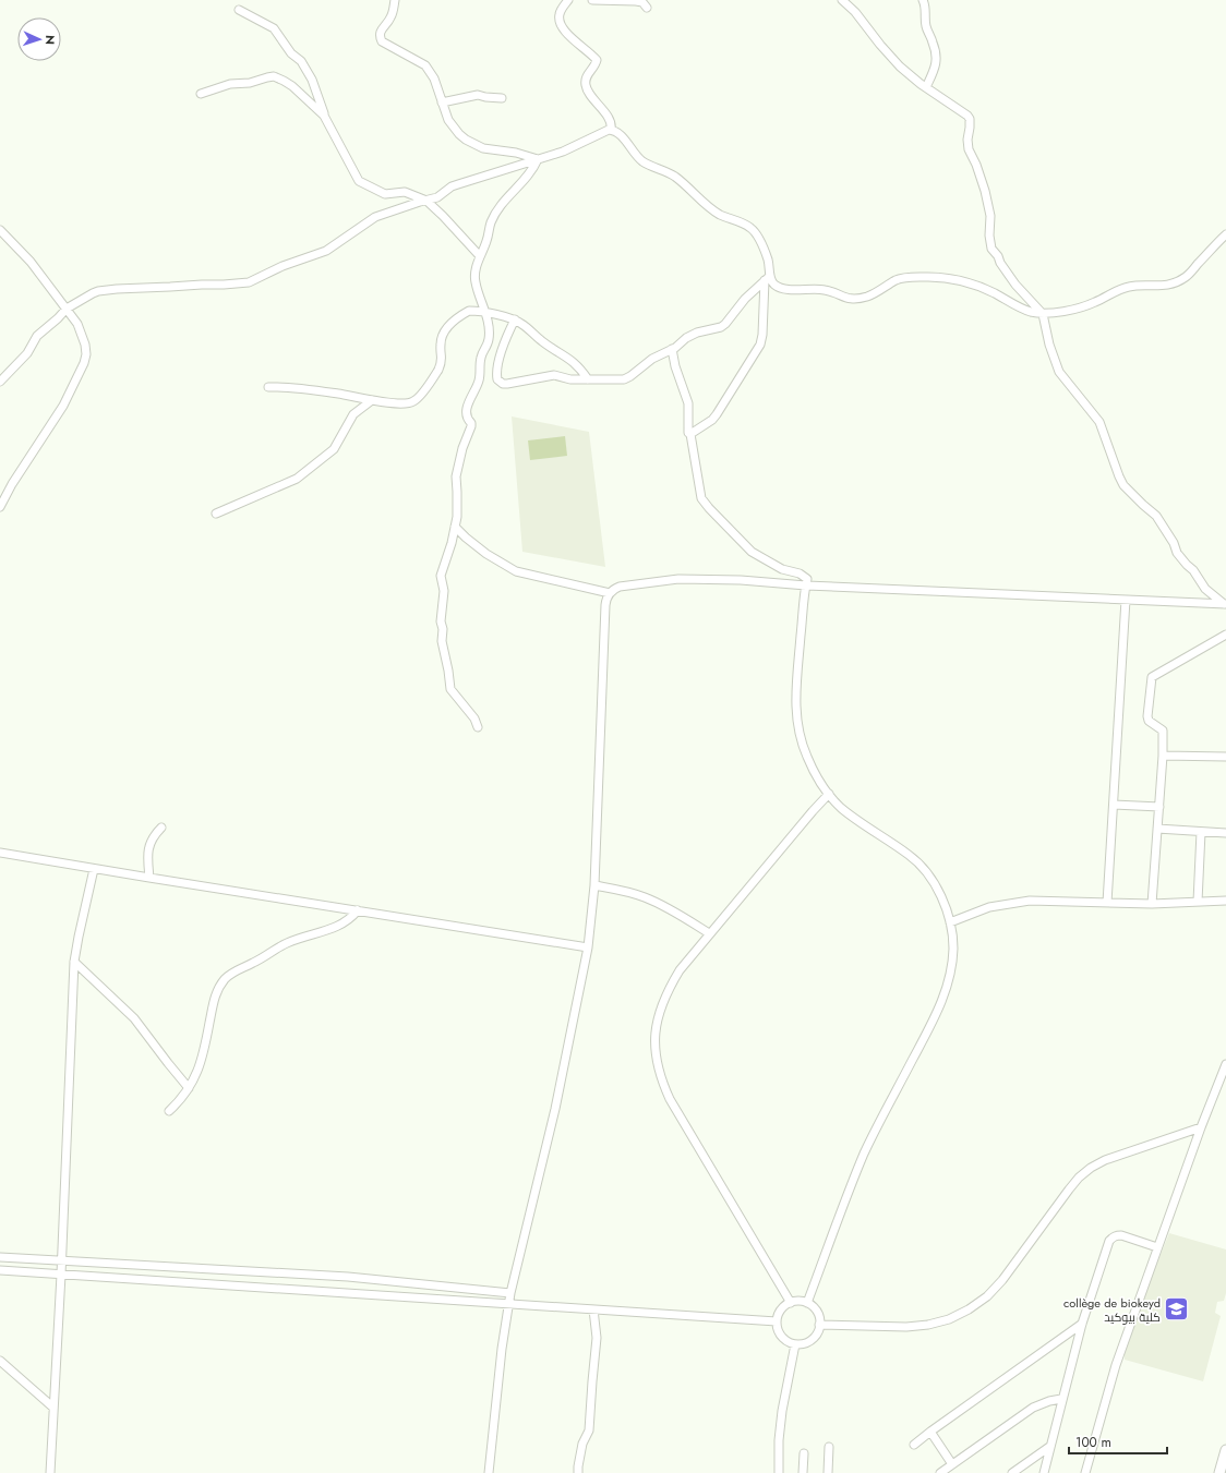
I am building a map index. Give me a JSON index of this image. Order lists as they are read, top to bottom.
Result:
{
  "places": {
    "school or university": ["collège de biokeyd كلية بيوكيد"]
  },
  "scale_bar": "100 m",
  "north": "right"
}
